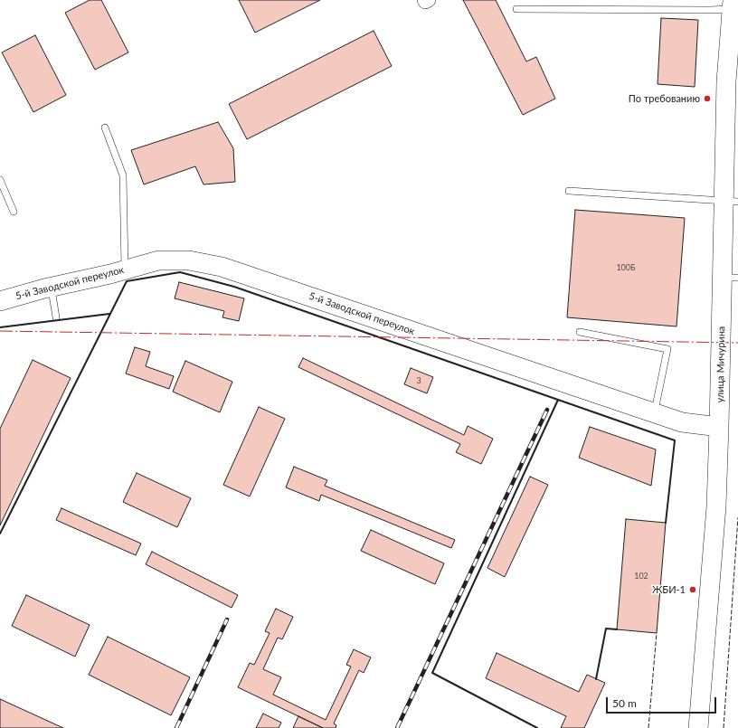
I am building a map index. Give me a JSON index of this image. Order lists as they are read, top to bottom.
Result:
{
  "streets": {
    "street": ["5-й Заводской переулок", "улица Мичурина"]
  },
  "crossings": [
    ["5-й Заводской переулок", "улица Мичурина"]
  ],
  "places": ["По требованию", "ЖБИ-1"],
  "house_numbers": ["100Б", "3", "102"],
  "scale_bar": "50 m"
}
